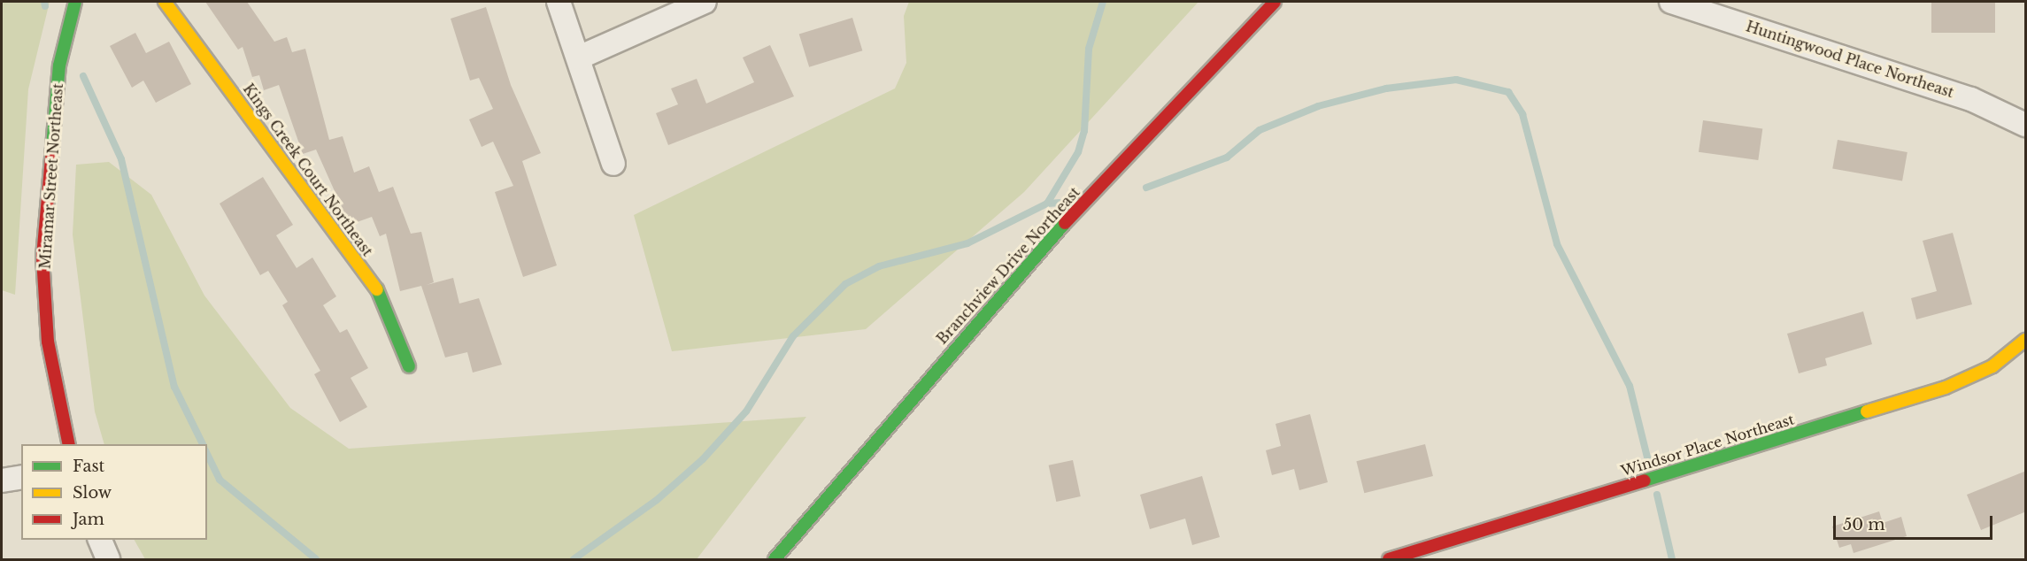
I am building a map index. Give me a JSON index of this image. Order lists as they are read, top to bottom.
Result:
{
  "streets": {
    "street": [
      "Huntingwood Place Northeast",
      "Kings Creek Court Northeast",
      "Miramar Street Northeast",
      "Branchview Drive Northeast",
      "Windsor Place Northeast"
    ]
  },
  "legend": ["Fast", "Slow", "Jam"],
  "scale_bar": "50 m"
}
